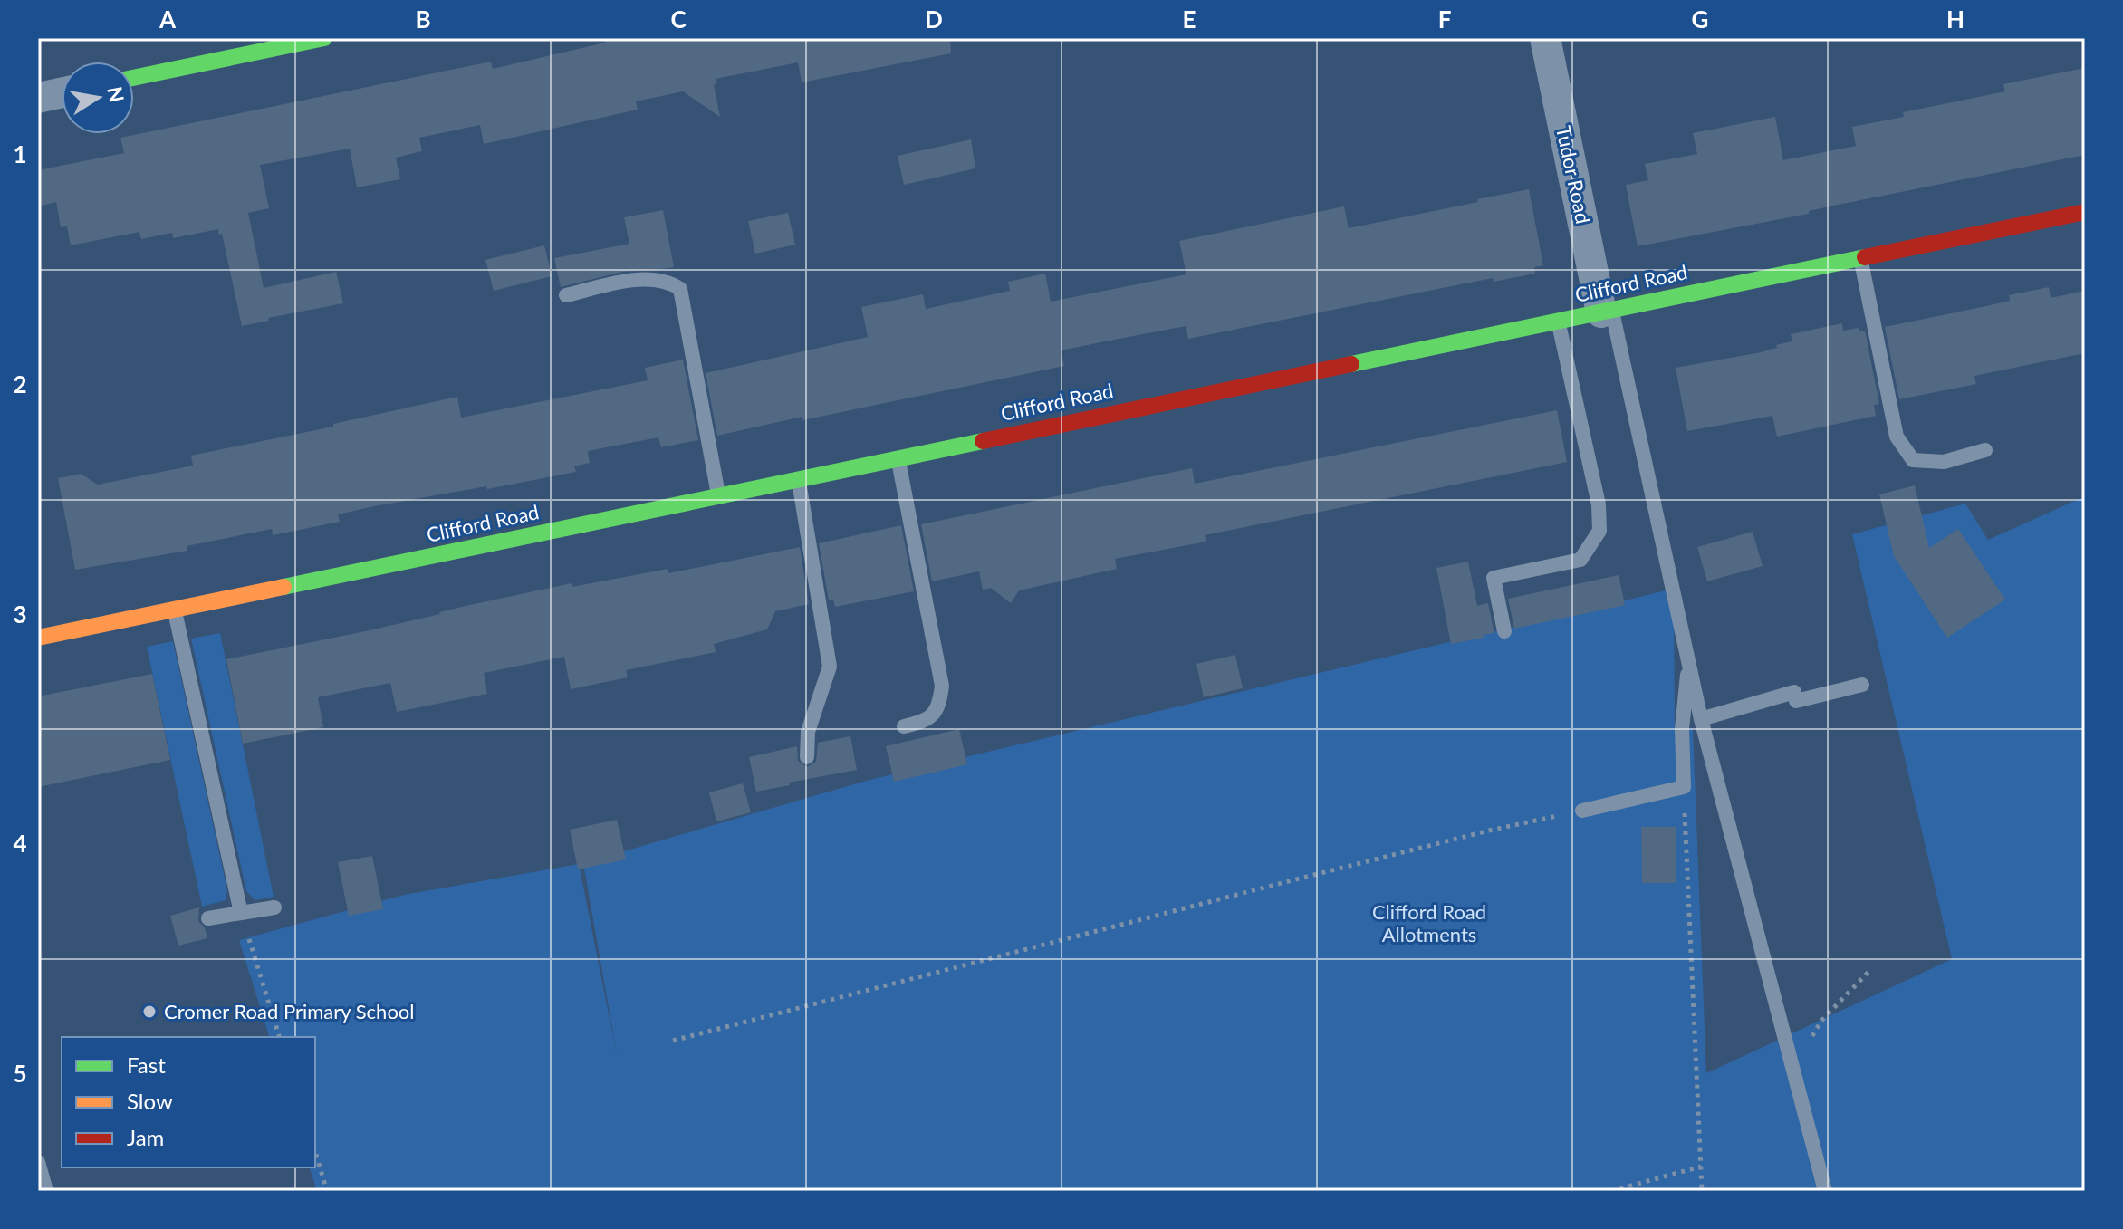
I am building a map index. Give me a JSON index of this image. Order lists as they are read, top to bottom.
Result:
{
  "streets": {
    "street": ["Tudor Road", "Clifford Road"]
  },
  "crossings": [
    ["Tudor Road", "Clifford Road"]
  ],
  "parks": ["Clifford Road Allotments"],
  "places": ["Cromer Road Primary School"],
  "legend": ["Fast", "Slow", "Jam"],
  "north": "right",
  "grid": {
    "columns": [
      "A",
      "B",
      "C",
      "D",
      "E",
      "F",
      "G",
      "H"
    ],
    "rows": [
      "1",
      "2",
      "3",
      "4",
      "5"
    ]
  }
}
